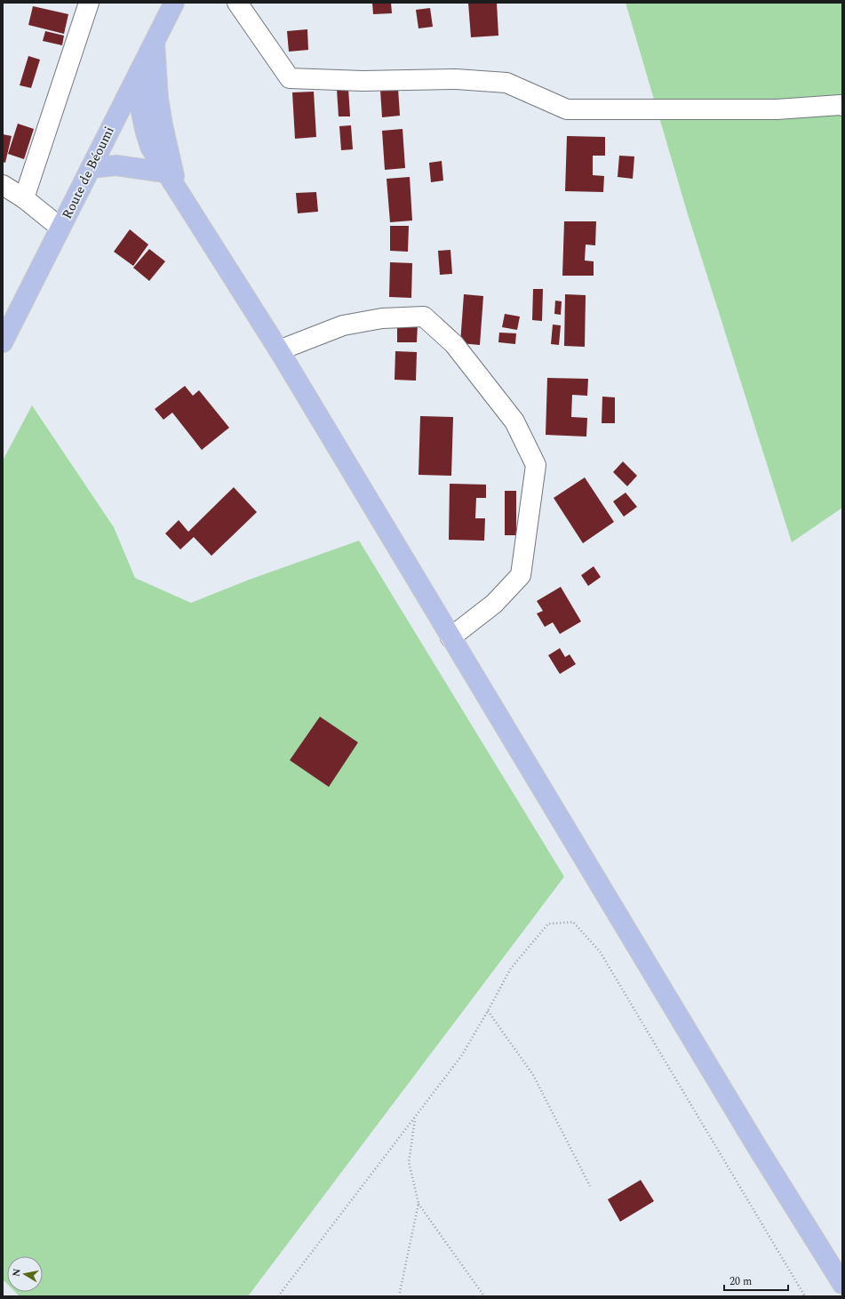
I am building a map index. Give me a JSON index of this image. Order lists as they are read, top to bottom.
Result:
{
  "streets": {
    "main road": ["Route de Béoumi"]
  },
  "scale_bar": "20 m",
  "north": "left"
}
